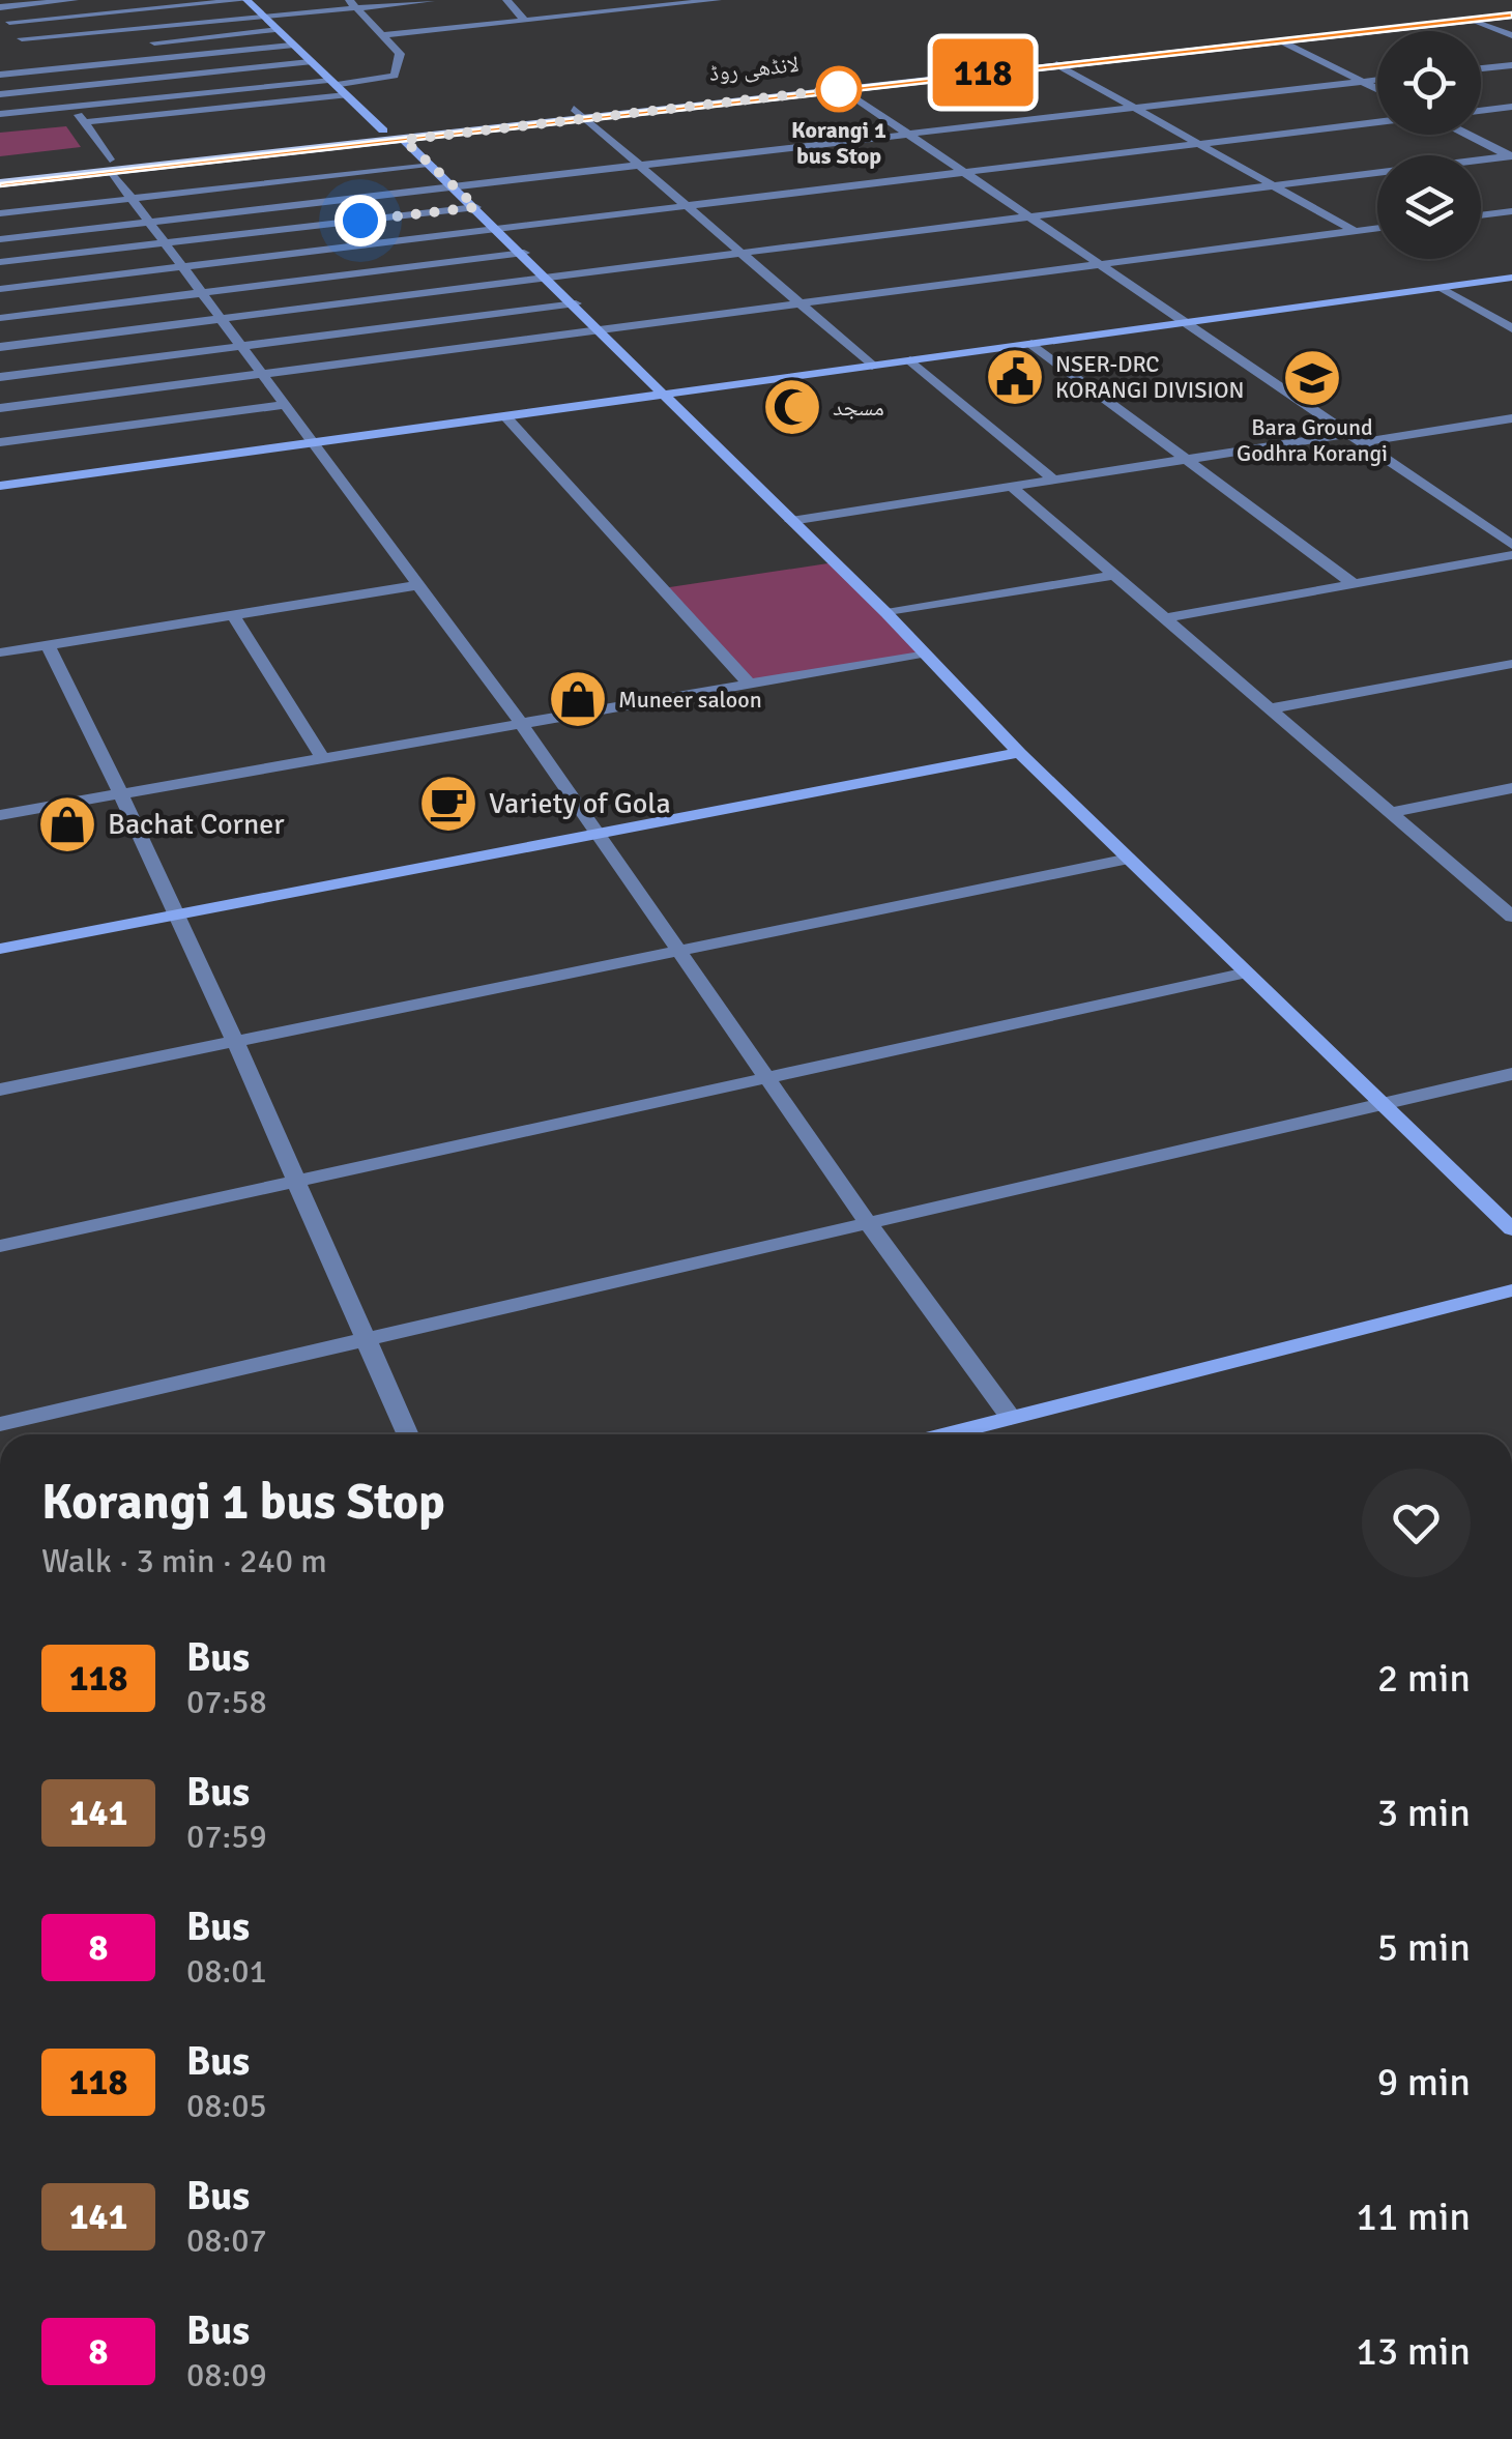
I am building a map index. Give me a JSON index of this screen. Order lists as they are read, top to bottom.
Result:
{
  "streets": {
    "main road": ["لانڈھی روڈ"]
  },
  "places": {
    "other": ["Korangi 1 bus Stop"],
    "public building": ["NSER-DRC KORANGI DIVISION"],
    "school or university": ["Bara Ground Godhra Korangi"],
    "mosque": ["مسجد"],
    "shop": ["Muneer saloon", "Bachat Corner"],
    "cafe": ["Variety of Gola"]
  },
  "lines": ["bus line 118"],
  "page": {
    "on_map": "118",
    "heading": ["Korangi 1 bus Stop", "Walk · 3 min · 240 m"],
    "list": [
      {
        "mark": "118",
        "name": "Bus",
        "note": "07:58",
        "value": "2 min"
      },
      {
        "mark": "141",
        "name": "Bus",
        "note": "07:59",
        "value": "3 min"
      },
      {
        "mark": "8",
        "name": "Bus",
        "note": "08:01",
        "value": "5 min"
      },
      {
        "mark": "118",
        "name": "Bus",
        "note": "08:05",
        "value": "9 min"
      },
      {
        "mark": "141",
        "name": "Bus",
        "note": "08:07",
        "value": "11 min"
      },
      {
        "mark": "8",
        "name": "Bus",
        "note": "08:09",
        "value": "13 min"
      }
    ]
  }
}
